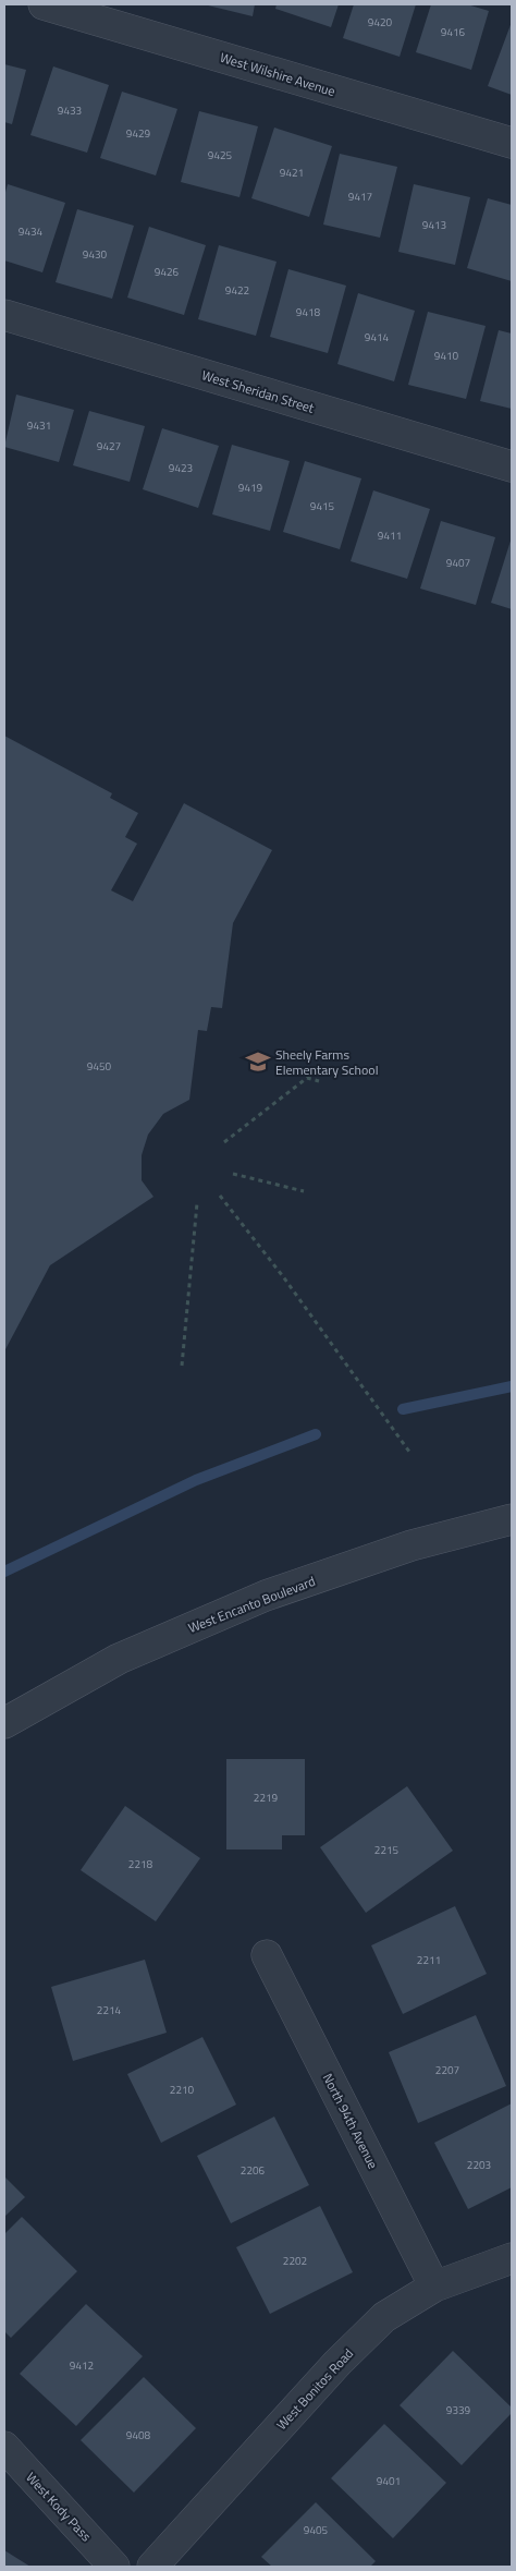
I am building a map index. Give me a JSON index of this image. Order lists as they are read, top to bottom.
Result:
{
  "streets": {
    "street": [
      "West Wilshire Avenue",
      "West Sheridan Street",
      "West Encanto Boulevard",
      "North 94th Avenue",
      "West Bonitos Road",
      "West Kody Pass"
    ]
  },
  "crossings": [
    ["North 94th Avenue", "West Bonitos Road"]
  ],
  "places": {
    "school or university": ["Sheely Farms Elementary School"]
  },
  "house_numbers": [
    "9420",
    "9416",
    "9433",
    "9429",
    "9425",
    "9421",
    "9417",
    "9413",
    "9434",
    "9430",
    "9426",
    "9422",
    "9418",
    "9414",
    "9410",
    "9431",
    "9427",
    "9423",
    "9419",
    "9415",
    "9411",
    "9407",
    "9450",
    "2219",
    "2215",
    "2218",
    "2211",
    "2214",
    "2207",
    "2210",
    "2203",
    "2206",
    "2202",
    "9412",
    "9339",
    "9408",
    "9401",
    "9405"
  ]
}
